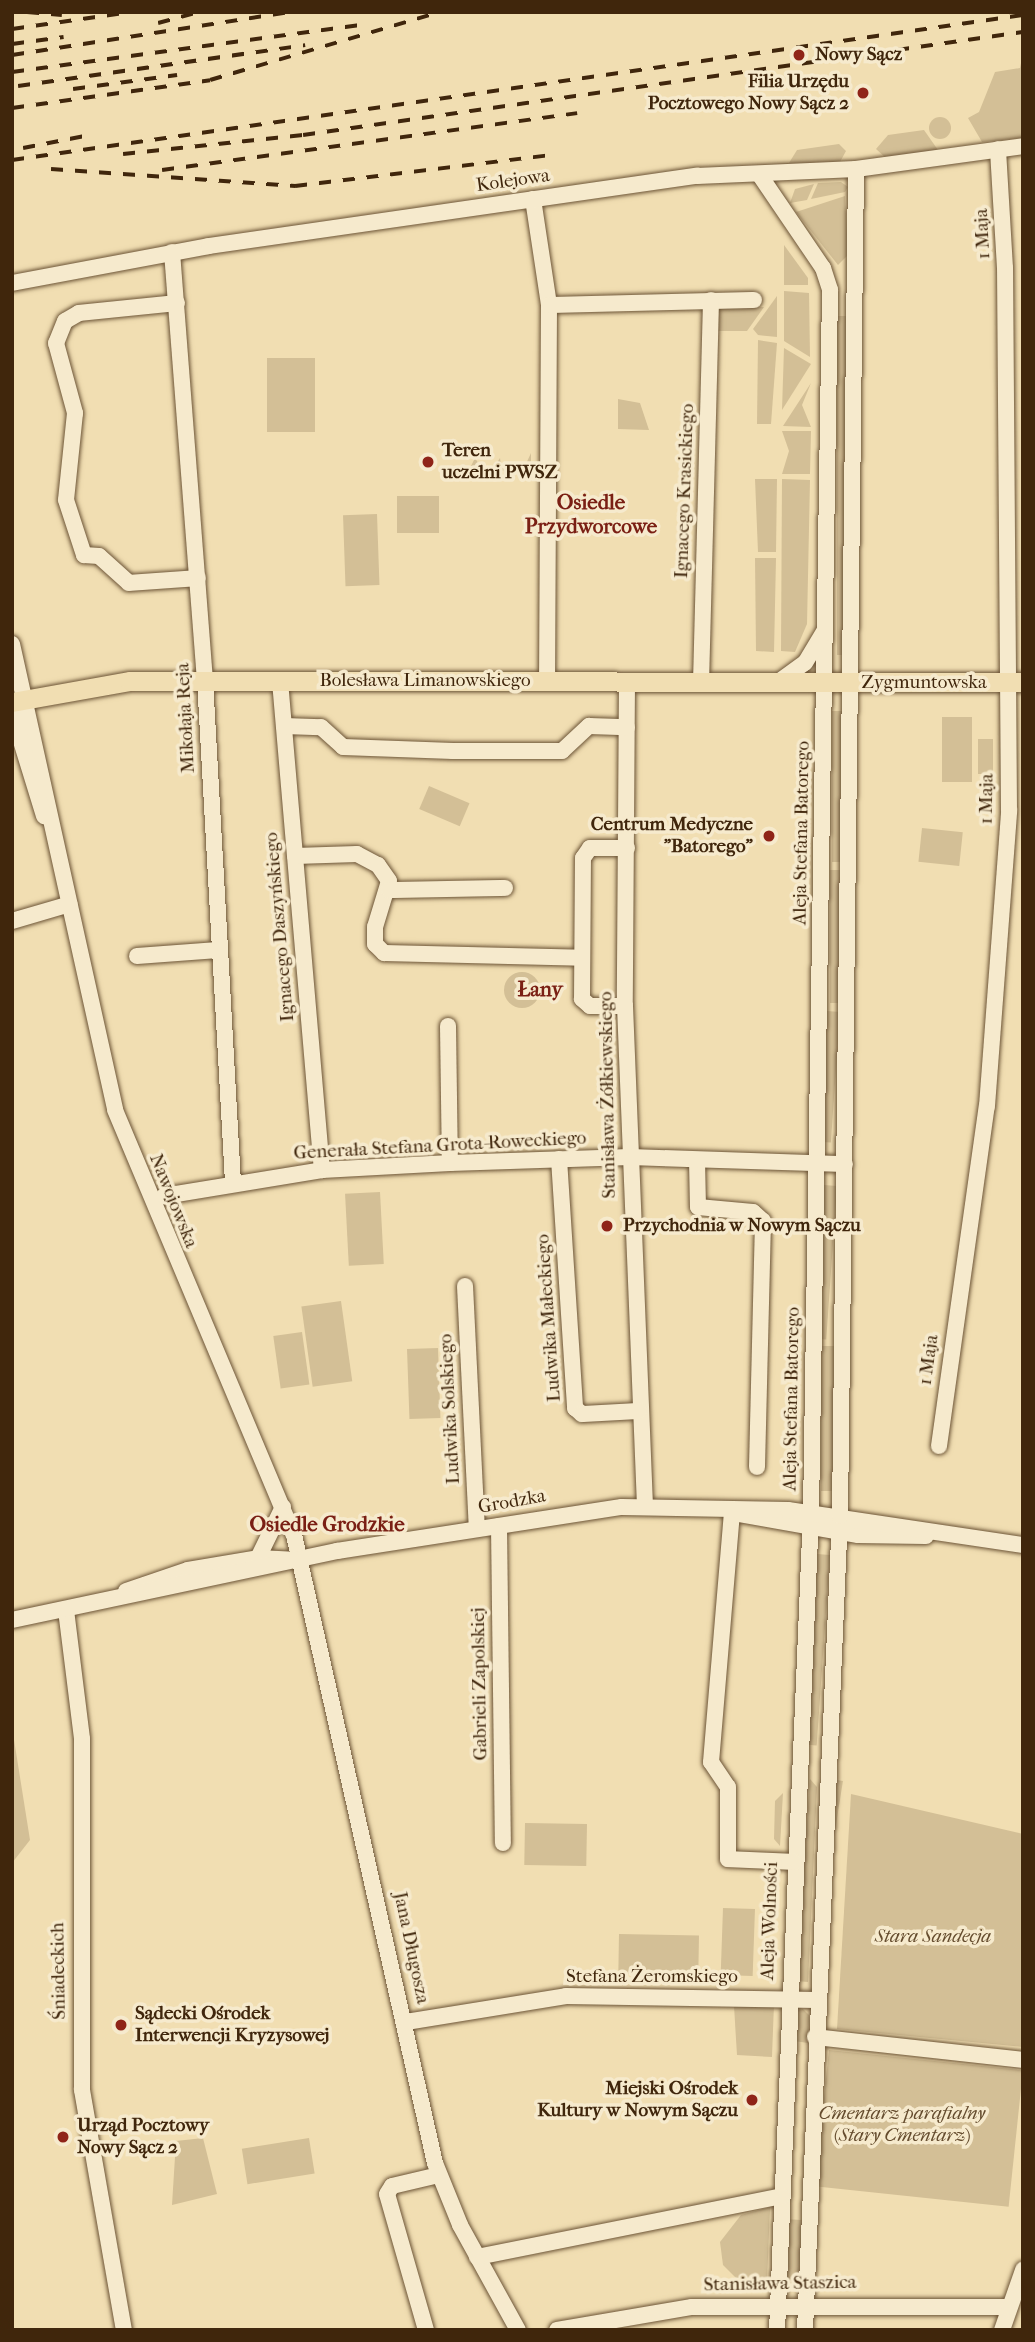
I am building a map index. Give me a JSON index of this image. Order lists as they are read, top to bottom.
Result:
{
  "streets": {
    "main road": ["Bolesława Limanowskiego", "Zygmuntowska"],
    "street": [
      "Kolejowa",
      "1 Maja",
      "Ignacego Krasickiego",
      "Mikołaja Reja",
      "Aleja Stefana Batorego",
      "Ignacego Daszyńskiego",
      "Stanisława Żółkiewskiego",
      "Generała Stefana Grota-Roweckiego",
      "Nawojowska",
      "Ludwika Małeckiego",
      "Ludwika Solskiego",
      "Grodzka",
      "Gabrieli Zapolskiej",
      "Aleja Wolności",
      "Jana Długosza",
      "Śniadeckich",
      "Stefana Żeromskiego",
      "Stanisława Staszica"
    ]
  },
  "crossings": [
    ["Kolejowa", "1 Maja"],
    ["Kolejowa", "Mikołaja Reja"],
    ["Kolejowa", "Aleja Stefana Batorego"],
    ["1 Maja", "Zygmuntowska"],
    ["Ignacego Krasickiego", "Bolesława Limanowskiego"],
    ["Bolesława Limanowskiego", "Zygmuntowska"],
    ["Bolesława Limanowskiego", "Mikołaja Reja"],
    ["Bolesława Limanowskiego", "Aleja Stefana Batorego"],
    ["Bolesława Limanowskiego", "Ignacego Daszyńskiego"],
    ["Bolesława Limanowskiego", "Stanisława Żółkiewskiego"],
    ["Bolesława Limanowskiego", "Nawojowska"],
    ["Zygmuntowska", "Aleja Stefana Batorego"],
    ["Mikołaja Reja", "Generała Stefana Grota-Roweckiego"],
    ["Aleja Stefana Batorego", "Generała Stefana Grota-Roweckiego"],
    ["Aleja Stefana Batorego", "Grodzka"],
    ["Aleja Stefana Batorego", "Aleja Wolności"],
    ["Ignacego Daszyńskiego", "Generała Stefana Grota-Roweckiego"],
    ["Stanisława Żółkiewskiego", "Generała Stefana Grota-Roweckiego"],
    ["Stanisława Żółkiewskiego", "Ludwika Małeckiego"],
    ["Stanisława Żółkiewskiego", "Grodzka"],
    ["Generała Stefana Grota-Roweckiego", "Ludwika Małeckiego"],
    ["Nawojowska", "Grodzka"],
    ["Nawojowska", "Jana Długosza"],
    ["Ludwika Solskiego", "Grodzka"],
    ["Grodzka", "Gabrieli Zapolskiej"],
    ["Grodzka", "Aleja Wolności"],
    ["Grodzka", "Jana Długosza"],
    ["Aleja Wolności", "Stefana Żeromskiego"],
    ["Aleja Wolności", "Stanisława Staszica"],
    ["Jana Długosza", "Stefana Żeromskiego"]
  ],
  "districts": ["Osiedle Przydworcowe", "Łany", "Osiedle Grodzkie"],
  "parks": ["Stara Sandecja", "Cmentarz parafialny (Stary Cmentarz)"],
  "places": [
    "Nowy Sącz",
    "Filia Urzędu Pocztowego Nowy Sącz 2",
    "Teren uczelni PWSZ",
    "Centrum Medyczne \"Batorego\"",
    "Przychodnia w Nowym Sączu",
    "Sądecki Ośrodek Interwencji Kryzysowej",
    "Miejski Ośrodek Kultury w Nowym Sączu",
    "Urząd Pocztowy Nowy Sącz 2"
  ]
}
